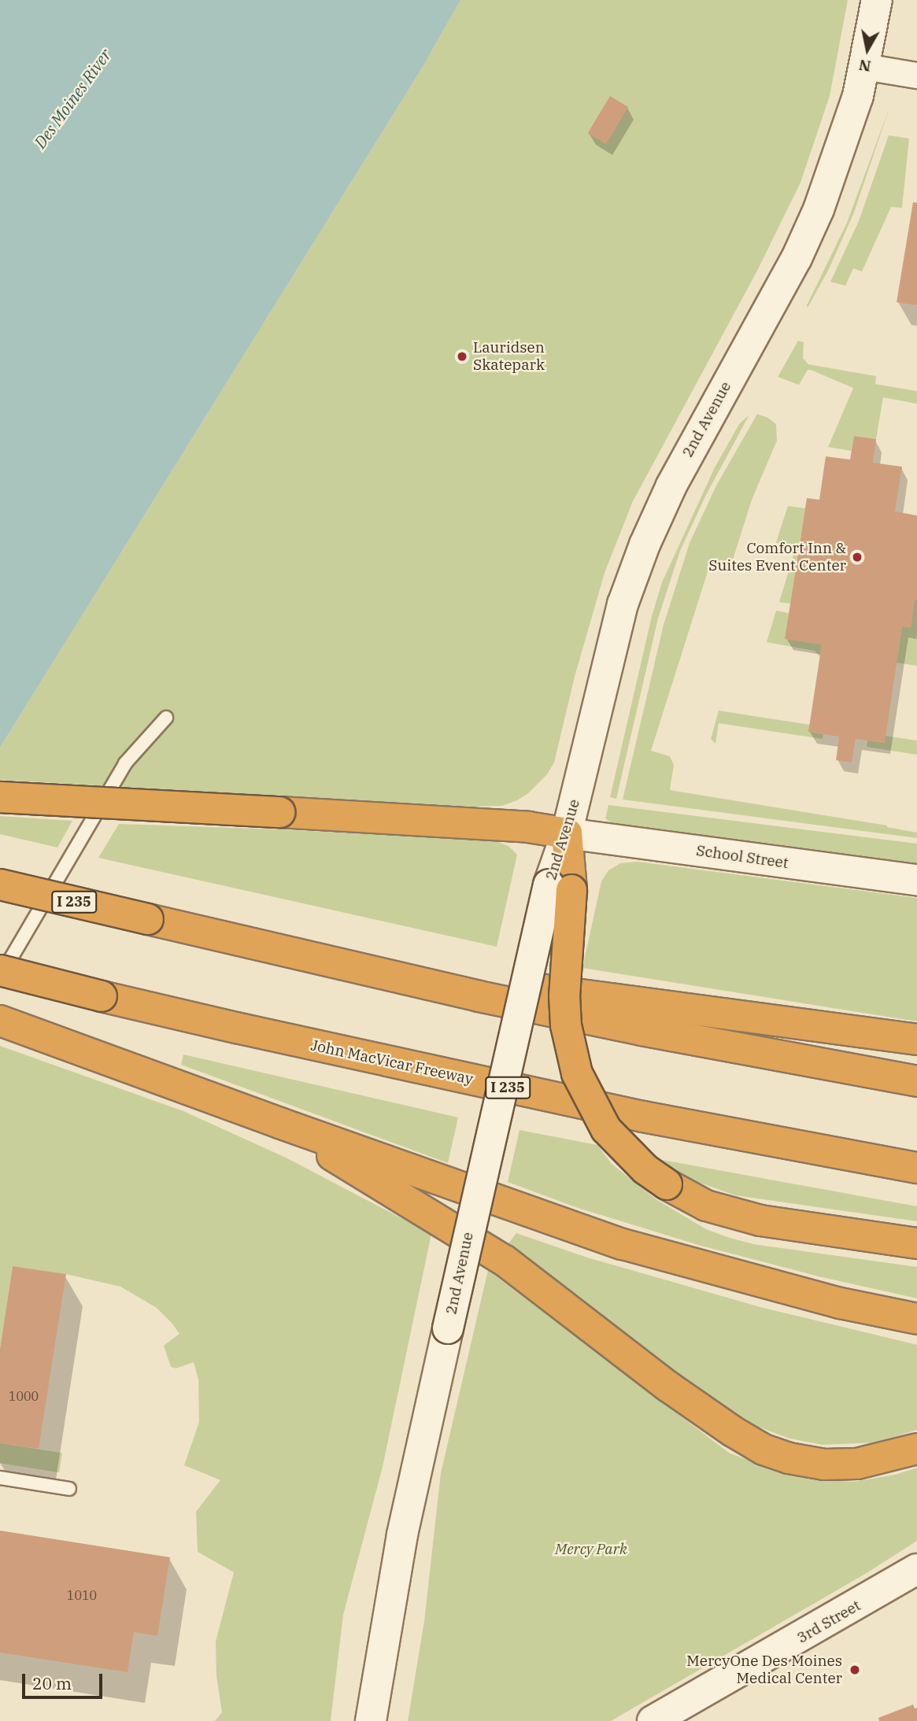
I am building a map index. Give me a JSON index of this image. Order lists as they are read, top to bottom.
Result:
{
  "streets": {
    "highway": ["I 235", "John MacVicar Freeway"],
    "main road": ["2nd Avenue", "School Street", "3rd Street"]
  },
  "crossings": [
    ["2nd Avenue", "School Street"]
  ],
  "water": ["Des Moines River"],
  "parks": ["Mercy Park"],
  "places": ["Lauridsen Skatepark", "Comfort Inn & Suites Event Center", "MercyOne Des Moines Medical Center"],
  "house_numbers": ["1000", "1010"],
  "scale_bar": "20 m",
  "north": "bottom"
}
